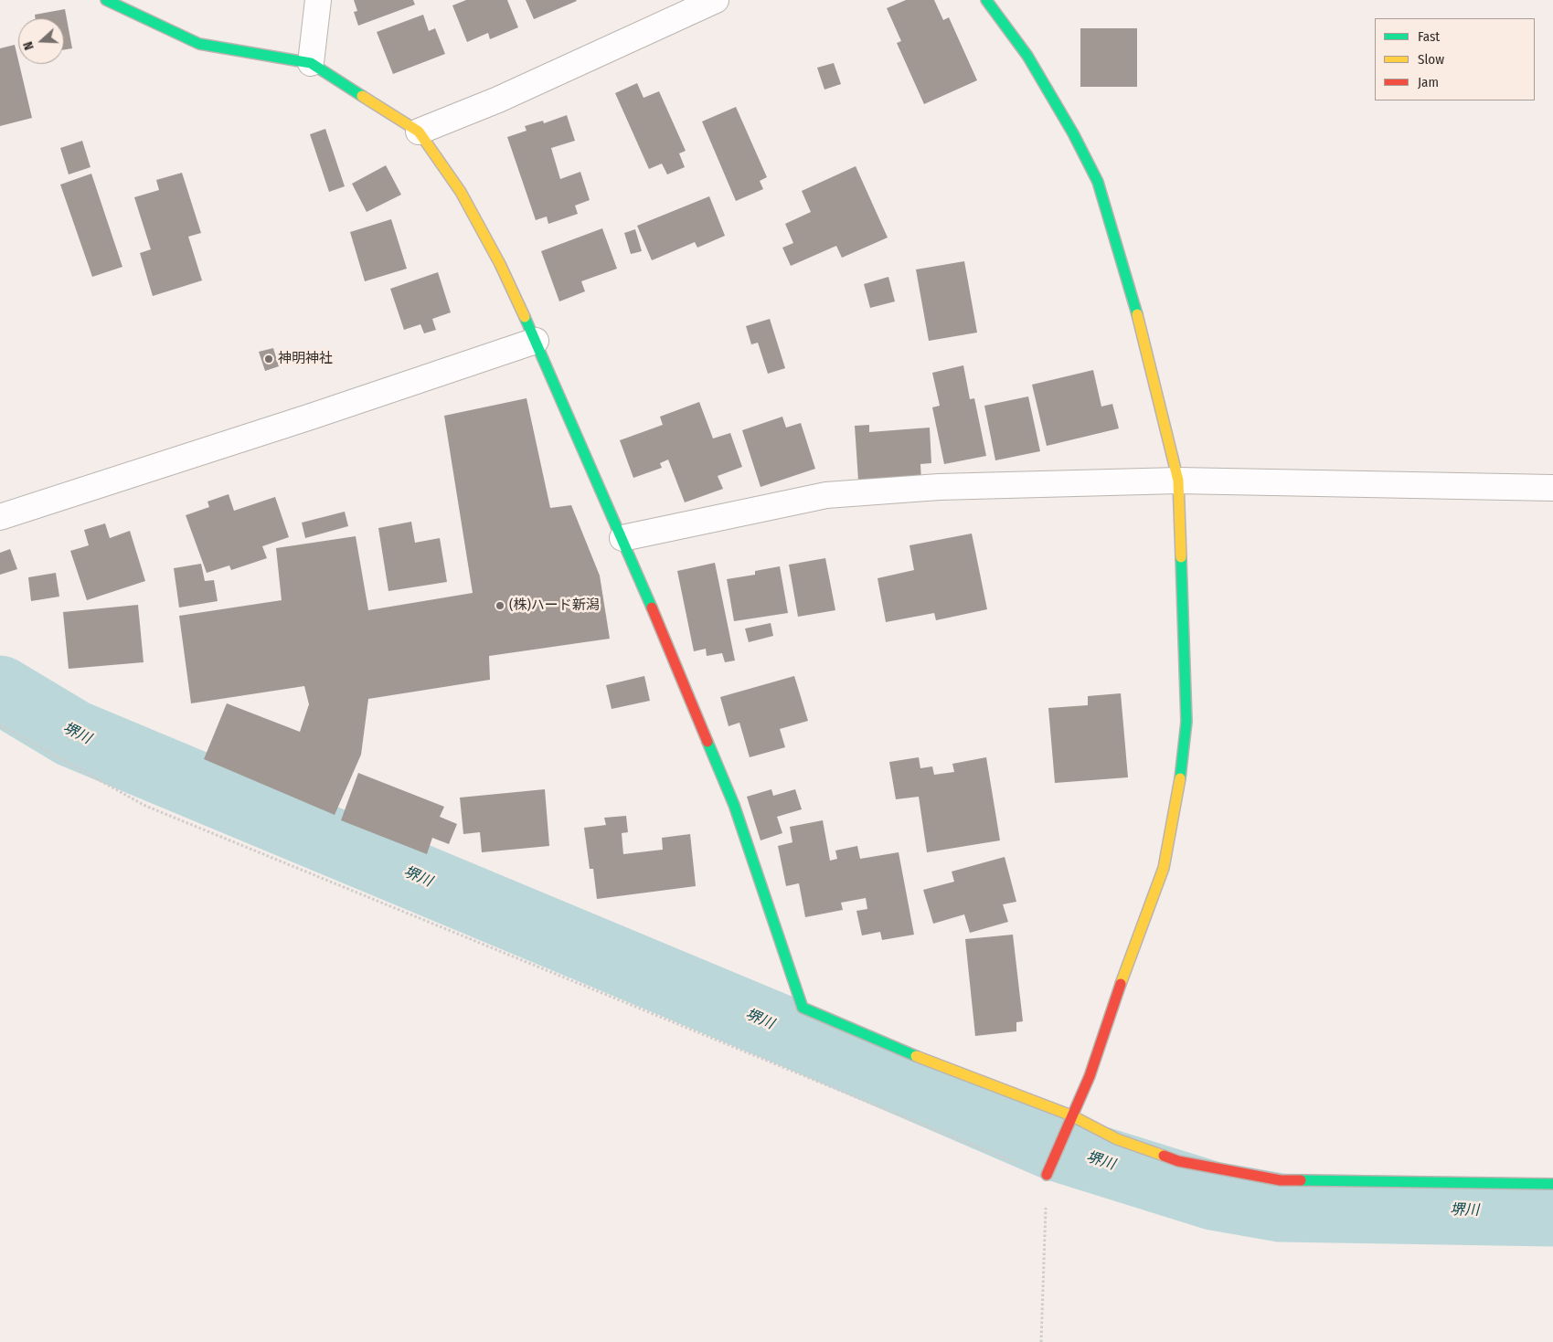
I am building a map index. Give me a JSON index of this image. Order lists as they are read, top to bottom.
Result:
{
  "water": ["堺川"],
  "places": ["神明神社", "(株)ハード新潟"],
  "legend": ["Fast", "Slow", "Jam"],
  "north": "left"
}
